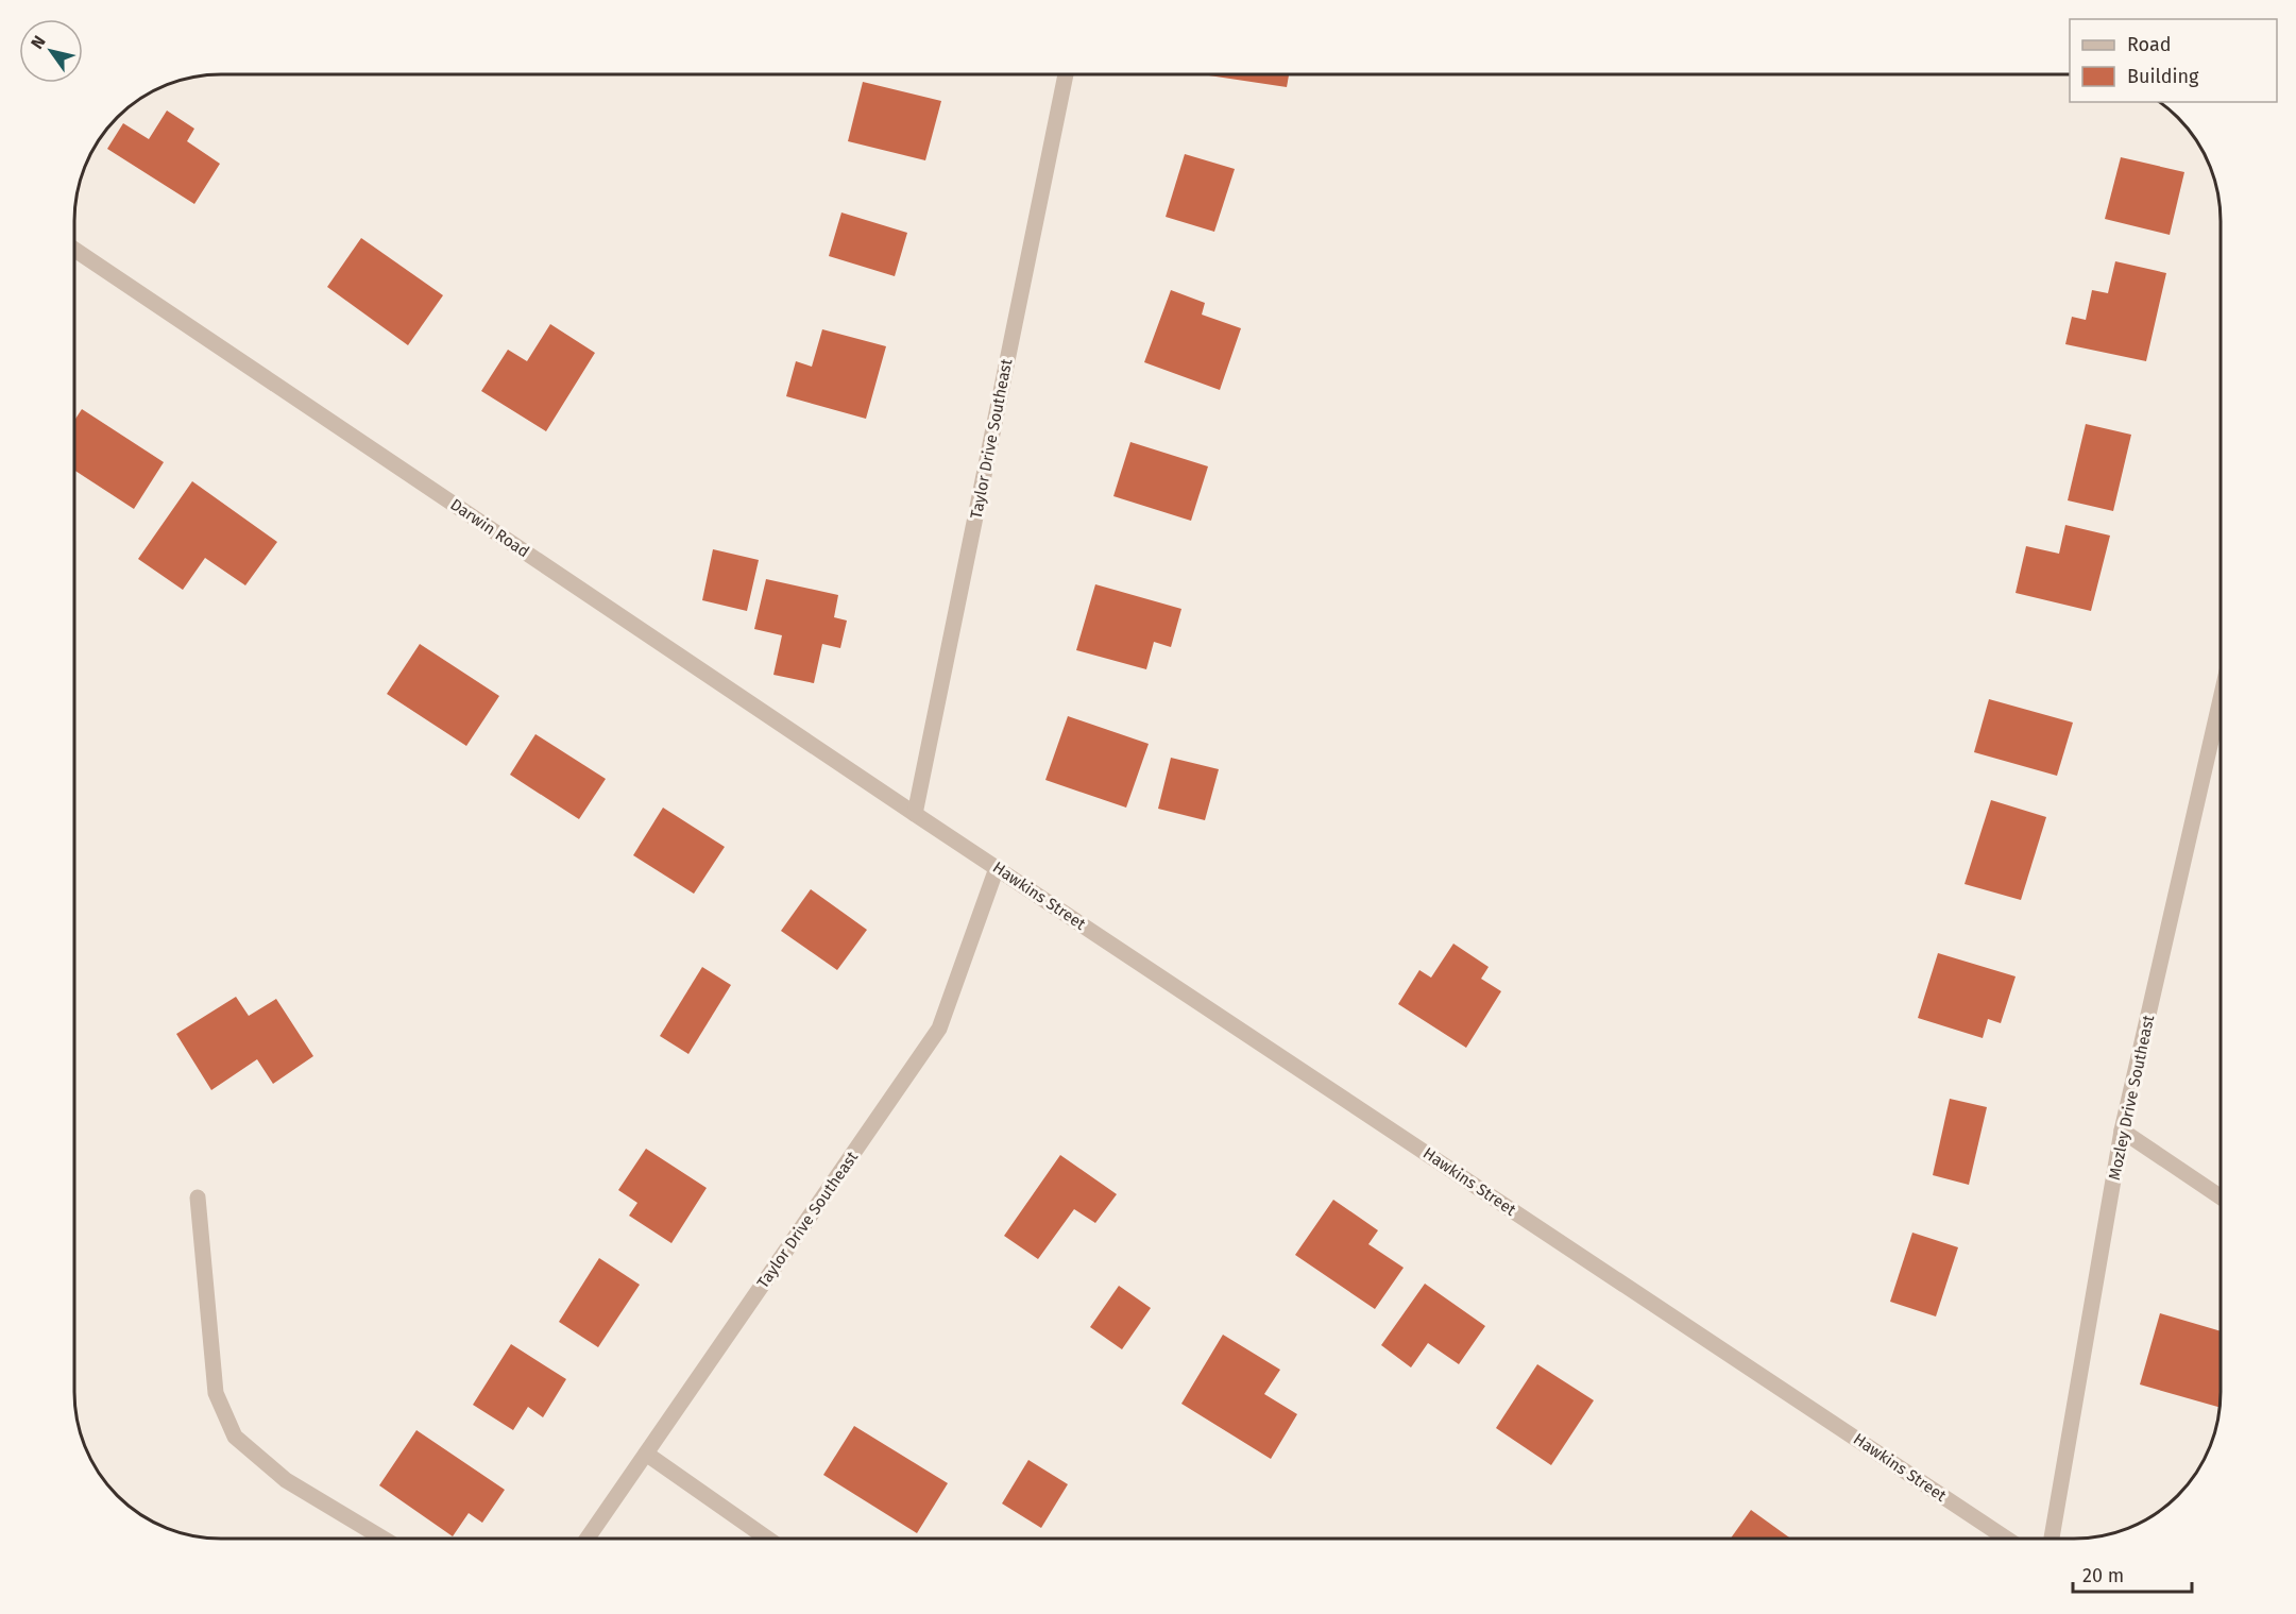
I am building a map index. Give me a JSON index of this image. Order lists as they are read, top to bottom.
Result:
{
  "streets": {
    "street": [
      "Taylor Drive Southeast",
      "Darwin Road",
      "Hawkins Street",
      "Mozley Drive Southeast"
    ]
  },
  "crossings": [
    ["Taylor Drive Southeast", "Darwin Road"],
    ["Taylor Drive Southeast", "Hawkins Street"],
    ["Darwin Road", "Hawkins Street"]
  ],
  "legend": ["Road", "Building"],
  "scale_bar": "20 m",
  "north": "top left"
}
